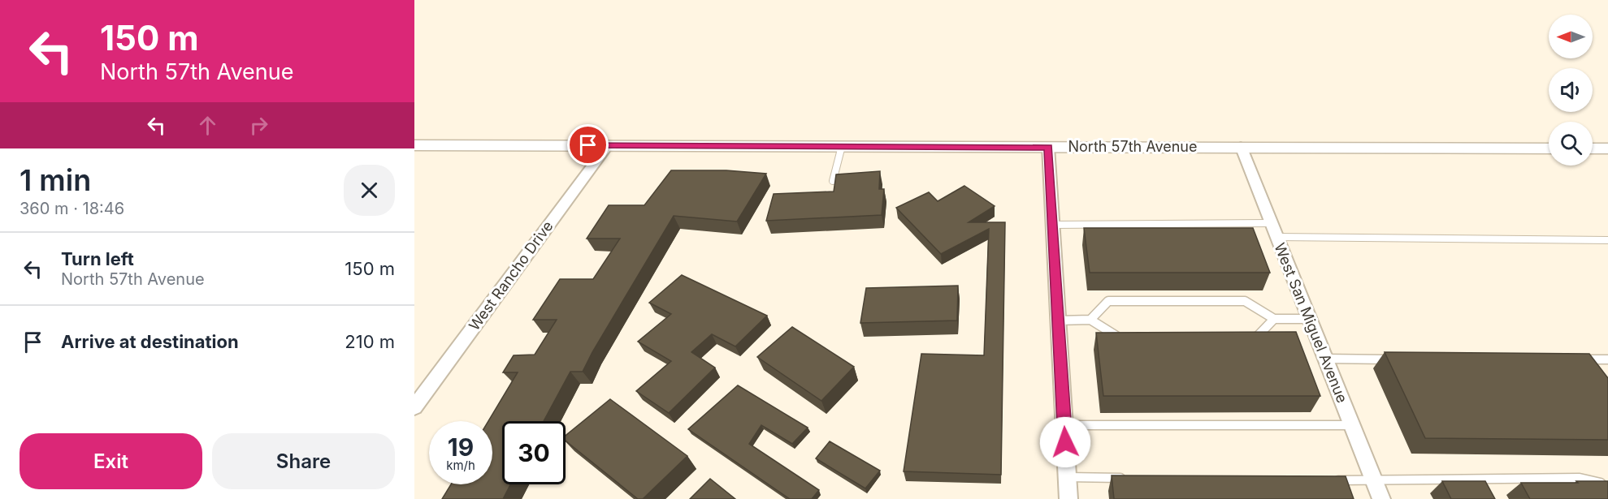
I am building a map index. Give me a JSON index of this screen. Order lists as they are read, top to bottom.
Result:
{
  "streets": {
    "street": ["North 57th Avenue", "West Rancho Drive", "West San Miguel Avenue"]
  },
  "crossings": [
    ["North 57th Avenue", "West Rancho Drive"],
    ["North 57th Avenue", "West San Miguel Avenue"]
  ],
  "north": "left",
  "page": {
    "turn": ["150 m", "North 57th Avenue"],
    "heading": ["1 min", "360 m · 18:46"],
    "list": [
      {
        "name": "Turn left",
        "note": "North 57th Avenue",
        "value": "150 m"
      },
      {
        "name": "Arrive at destination",
        "value": "210 m"
      }
    ],
    "speed": "19 km/h",
    "limit": "30",
    "buttons": ["Exit", "Share"]
  }
}
